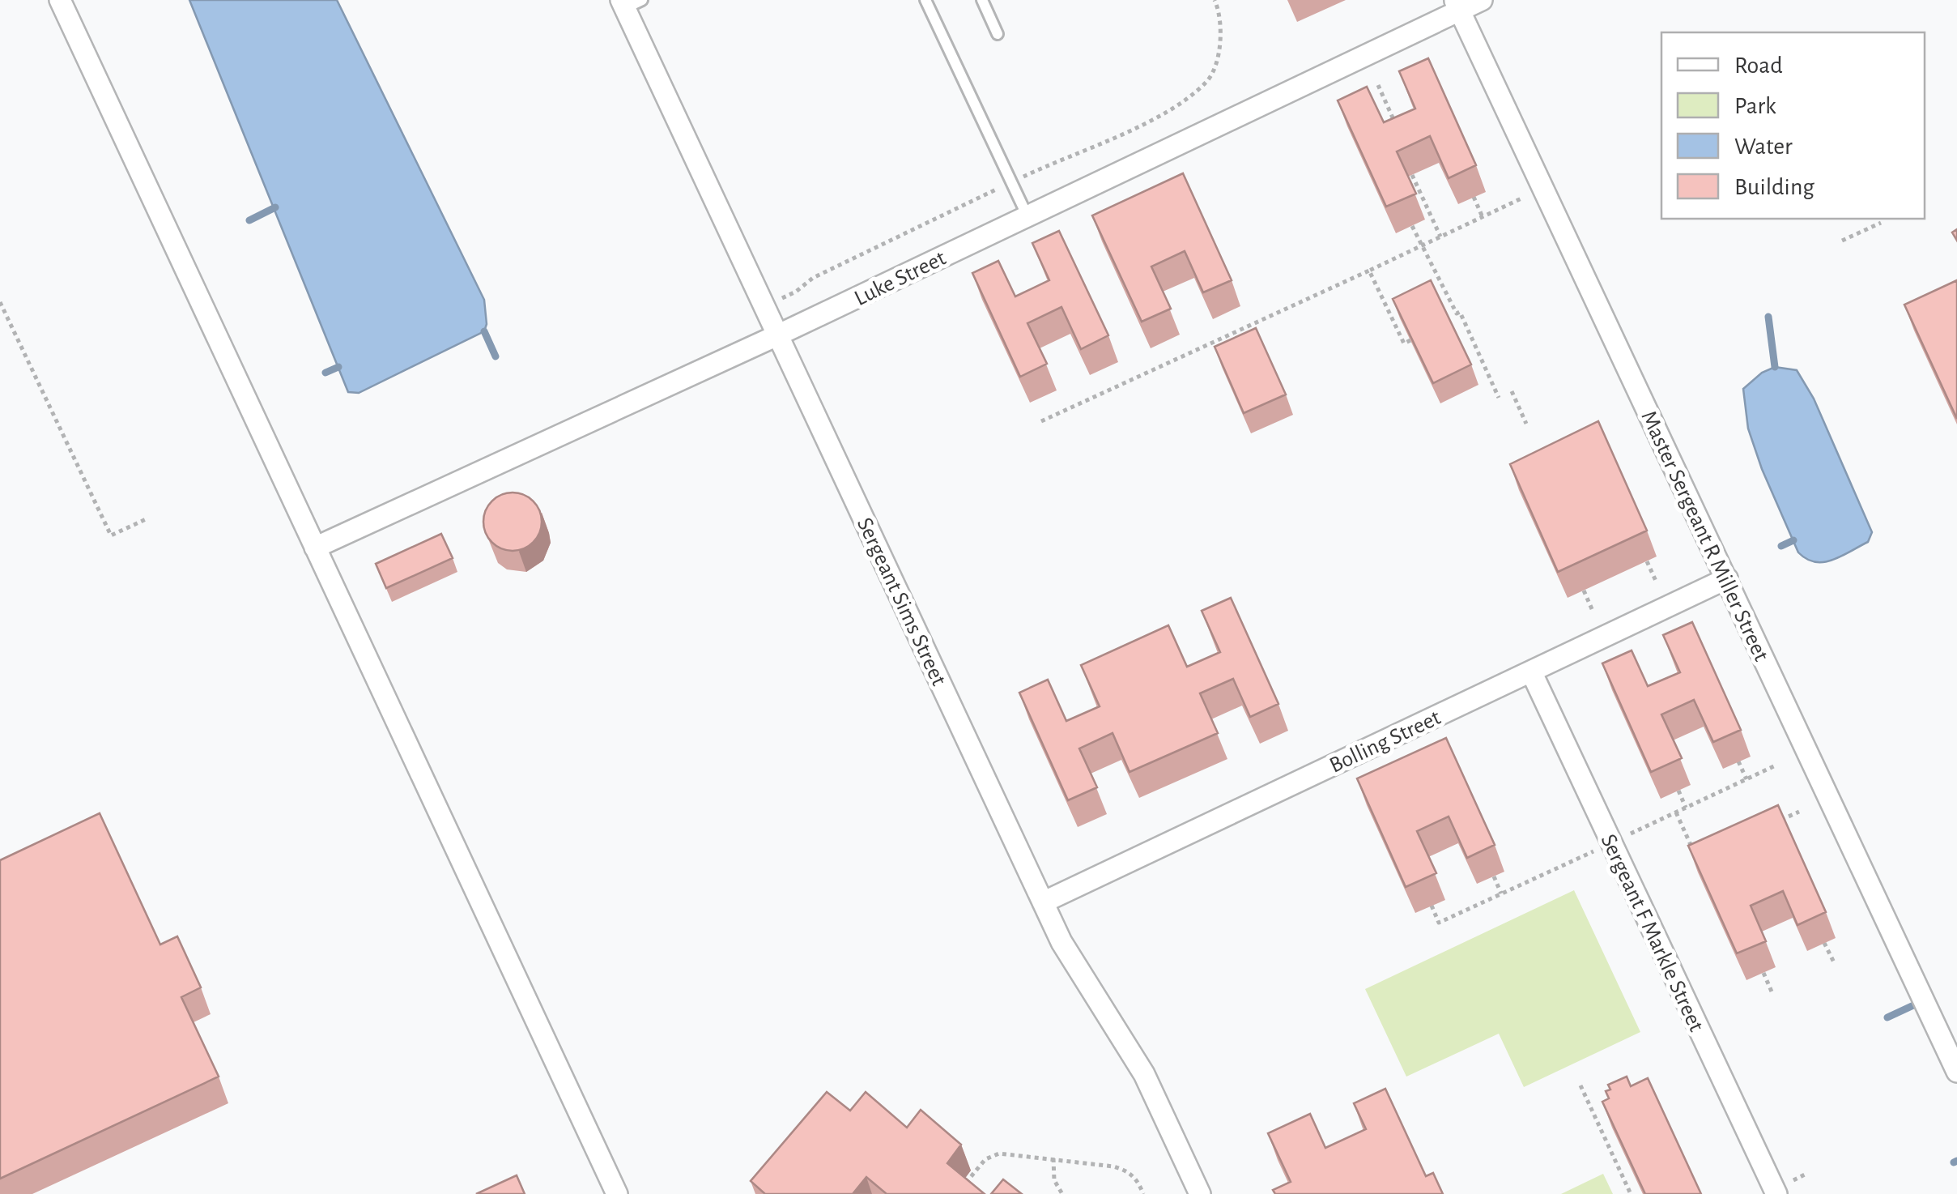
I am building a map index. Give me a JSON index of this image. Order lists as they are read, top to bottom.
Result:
{
  "streets": {
    "street": [
      "Luke Street",
      "Master Sergeant R Miller Street",
      "Sergeant Sims Street",
      "Bolling Street",
      "Sergeant F Markle Street"
    ]
  },
  "crossings": [
    ["Luke Street", "Master Sergeant R Miller Street"],
    ["Luke Street", "Sergeant Sims Street"],
    ["Master Sergeant R Miller Street", "Bolling Street"],
    ["Sergeant Sims Street", "Bolling Street"],
    ["Bolling Street", "Sergeant F Markle Street"]
  ],
  "legend": [
    "Road",
    "Park",
    "Water",
    "Building"
  ]
}
